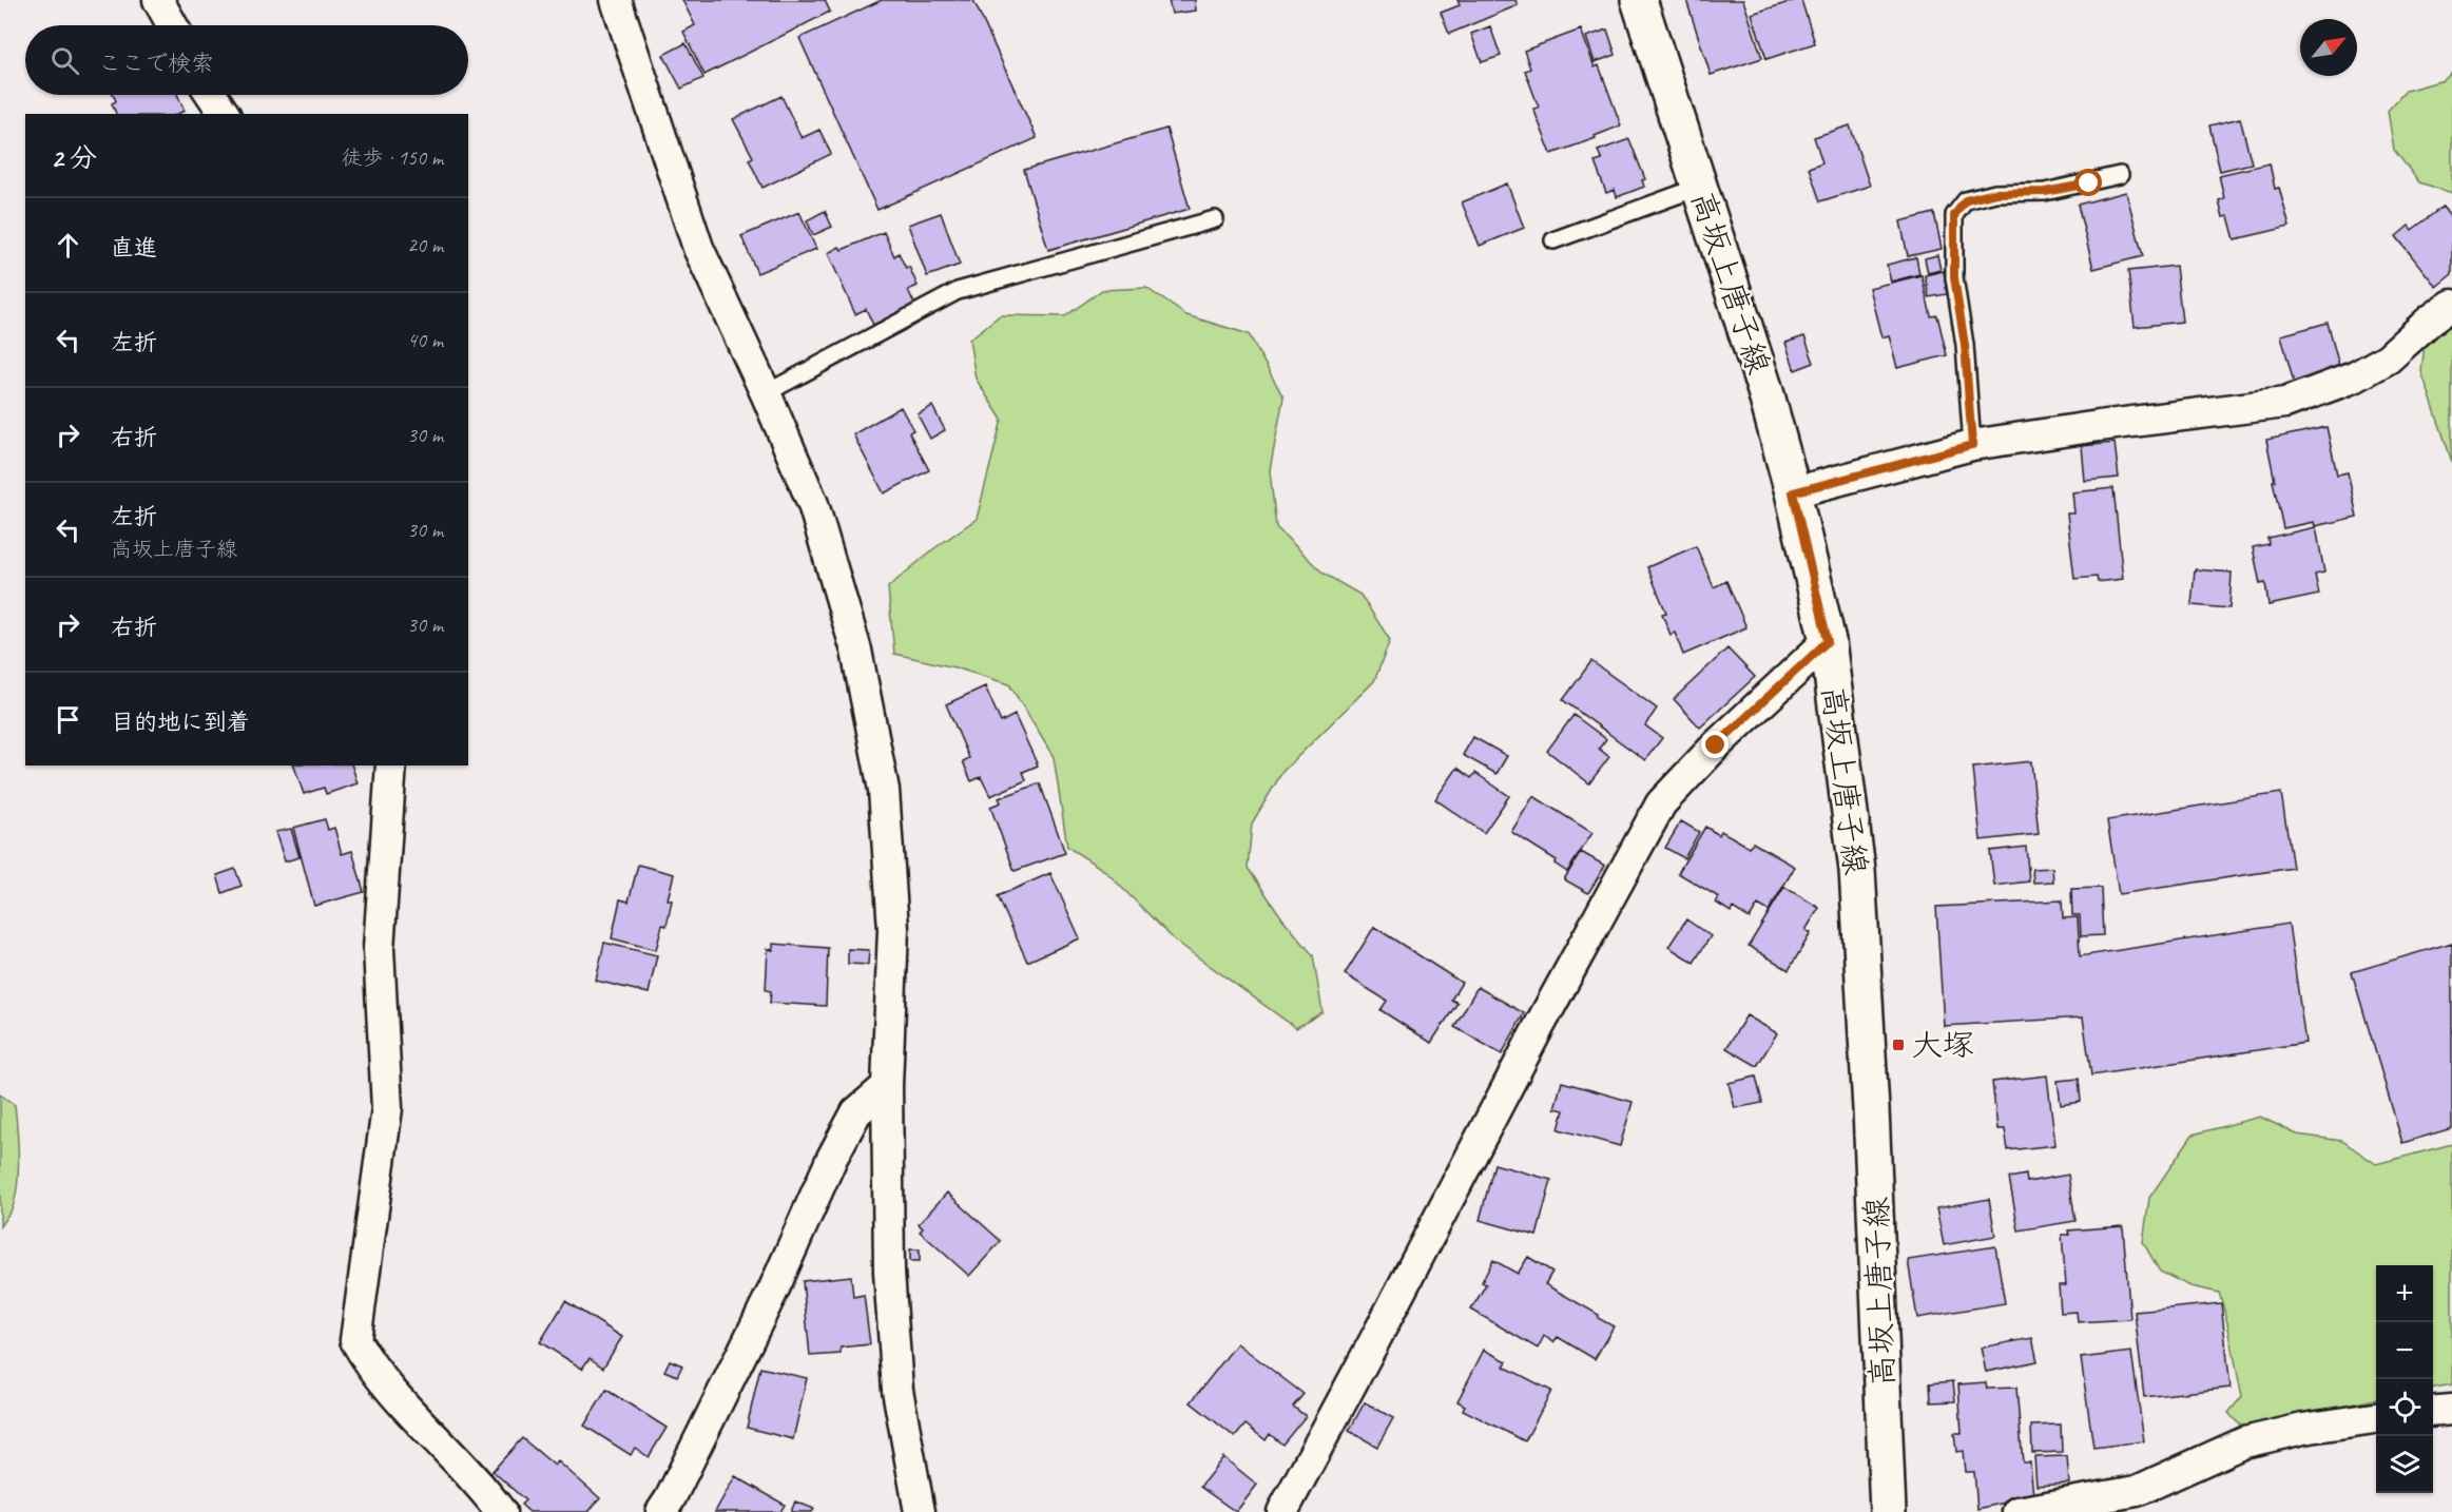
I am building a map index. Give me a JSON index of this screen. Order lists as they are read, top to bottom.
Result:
{
  "streets": {
    "main road": ["高坂上唐子線"]
  },
  "places": {
    "transit": ["大塚"]
  },
  "north": "top right",
  "page": {
    "search": "ここで検索",
    "heading": ["2 分", "徒歩 · 150 m"],
    "list": [
      ["直進", "20 m"],
      ["左折", "40 m"],
      ["右折", "30 m"],
      ["左折", "高坂上唐子線", "30 m"],
      ["右折", "30 m"],
      "目的地に到着"
    ],
    "map_buttons": ["+", "−"]
  }
}
